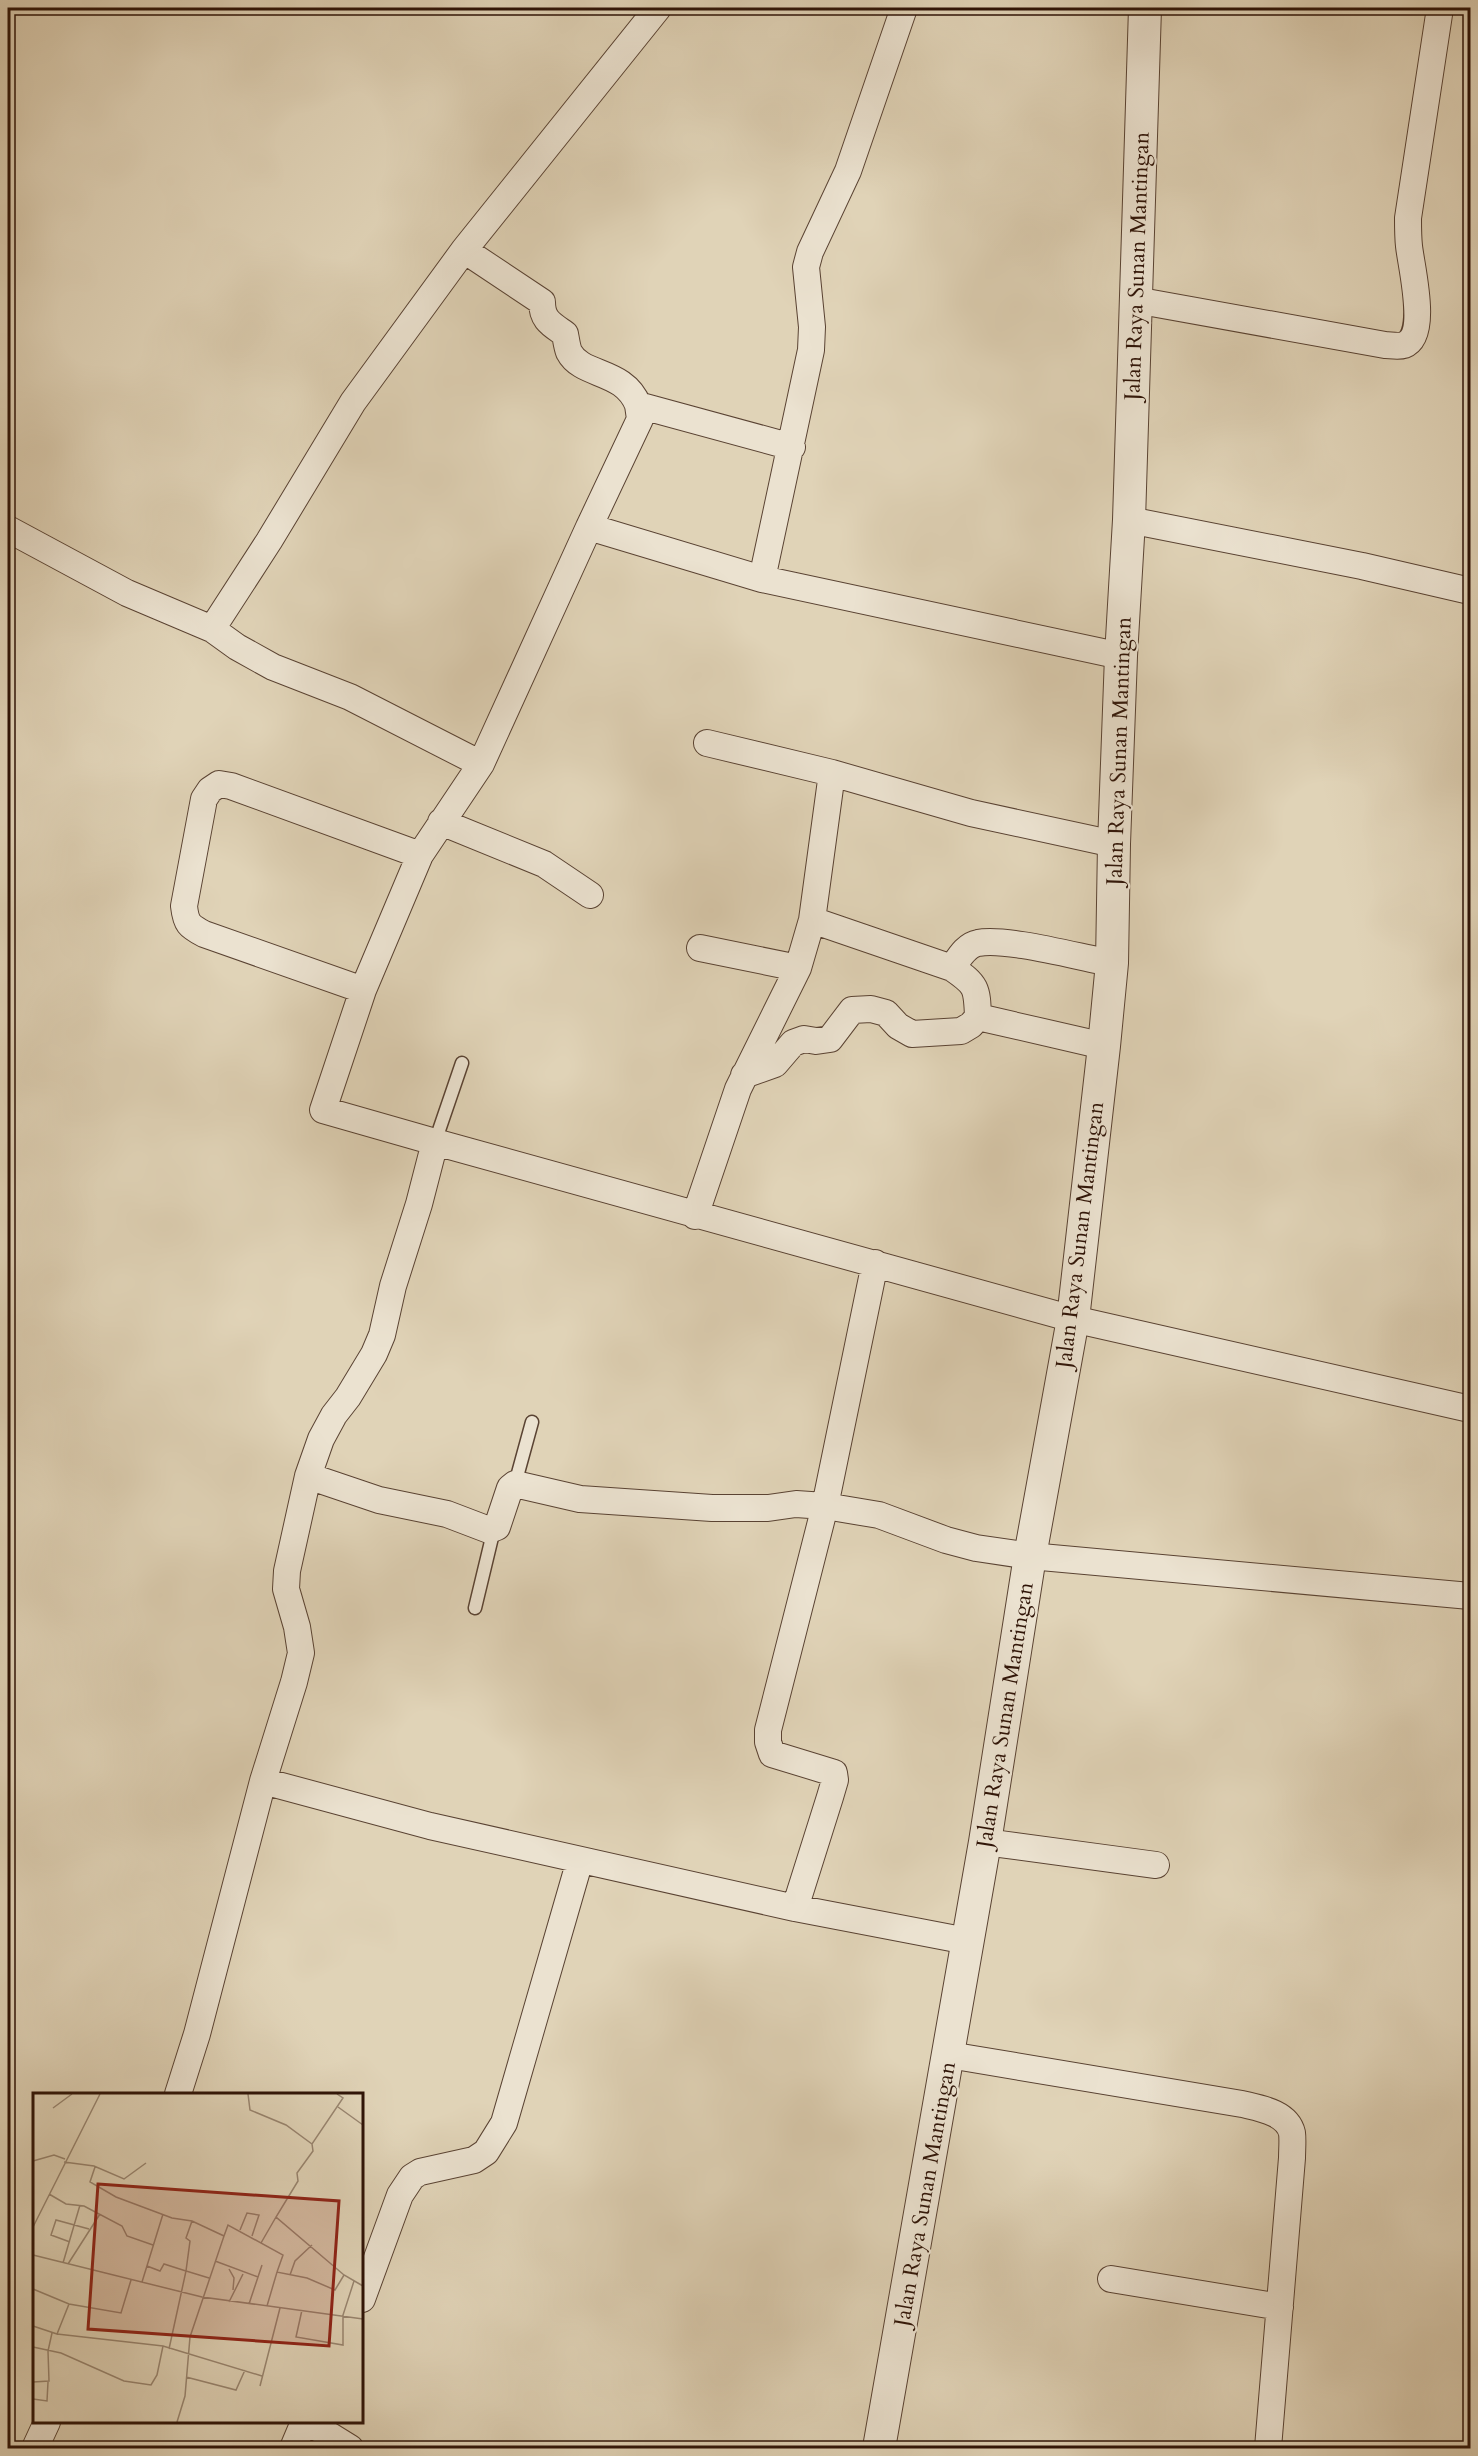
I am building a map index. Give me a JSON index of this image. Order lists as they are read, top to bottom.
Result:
{
  "streets": {
    "street": ["Jalan Raya Sunan Mantingan"]
  }
}
